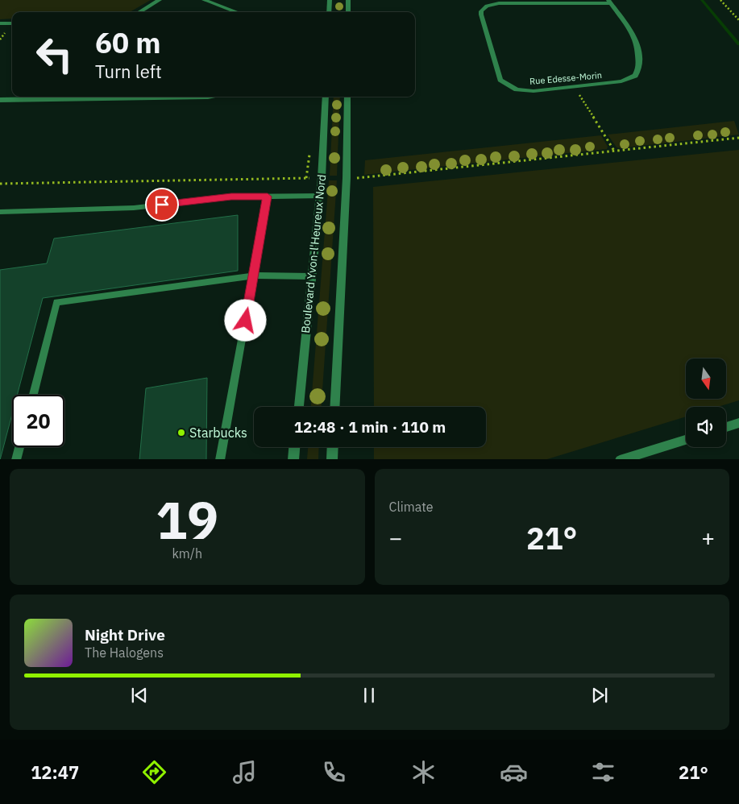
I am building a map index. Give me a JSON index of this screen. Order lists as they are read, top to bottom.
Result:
{
  "streets": {
    "street": ["Rue Edesse-Morin", "Boulevard Yvon-l'Heureux Nord"]
  },
  "places": ["Starbucks"],
  "north": "bottom",
  "page": {
    "turn": ["60 m", "Turn left"],
    "limit": "20",
    "trip": "12:48 · 1 min · 110 m",
    "tile": [
      ["19", "km/h"],
      "Climate"
    ],
    "heat": ["−", "21°", "+"],
    "song": ["Night Drive", "The Halogens"],
    "tabs": ["12:47", "21°"]
  }
}
